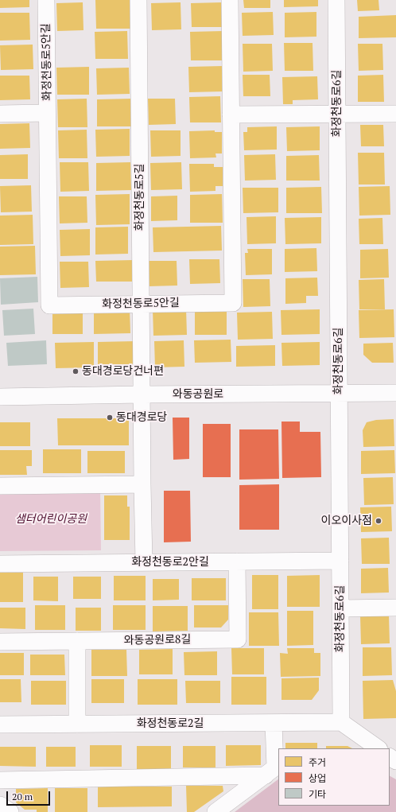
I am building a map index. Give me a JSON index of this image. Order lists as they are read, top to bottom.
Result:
{
  "streets": {
    "street": [
      "화정천동로5안길",
      "화정천동로6길",
      "화정천동로5길",
      "와동공원로",
      "화정천동로2안길",
      "와동공원로8길",
      "화정천동로2길"
    ]
  },
  "crossings": [
    ["화정천동로5안길", "화정천동로5길"],
    ["화정천동로6길", "와동공원로"],
    ["화정천동로6길", "화정천동로2안길"],
    ["화정천동로6길", "화정천동로2길"],
    ["화정천동로5길", "와동공원로"],
    ["화정천동로2안길", "와동공원로8길"]
  ],
  "parks": ["샘터어린이공원"],
  "places": ["동대경로당건너편", "동대경로당", "이오이사점"],
  "legend": ["주거", "상업", "기타"],
  "scale_bar": "20 m"
}
